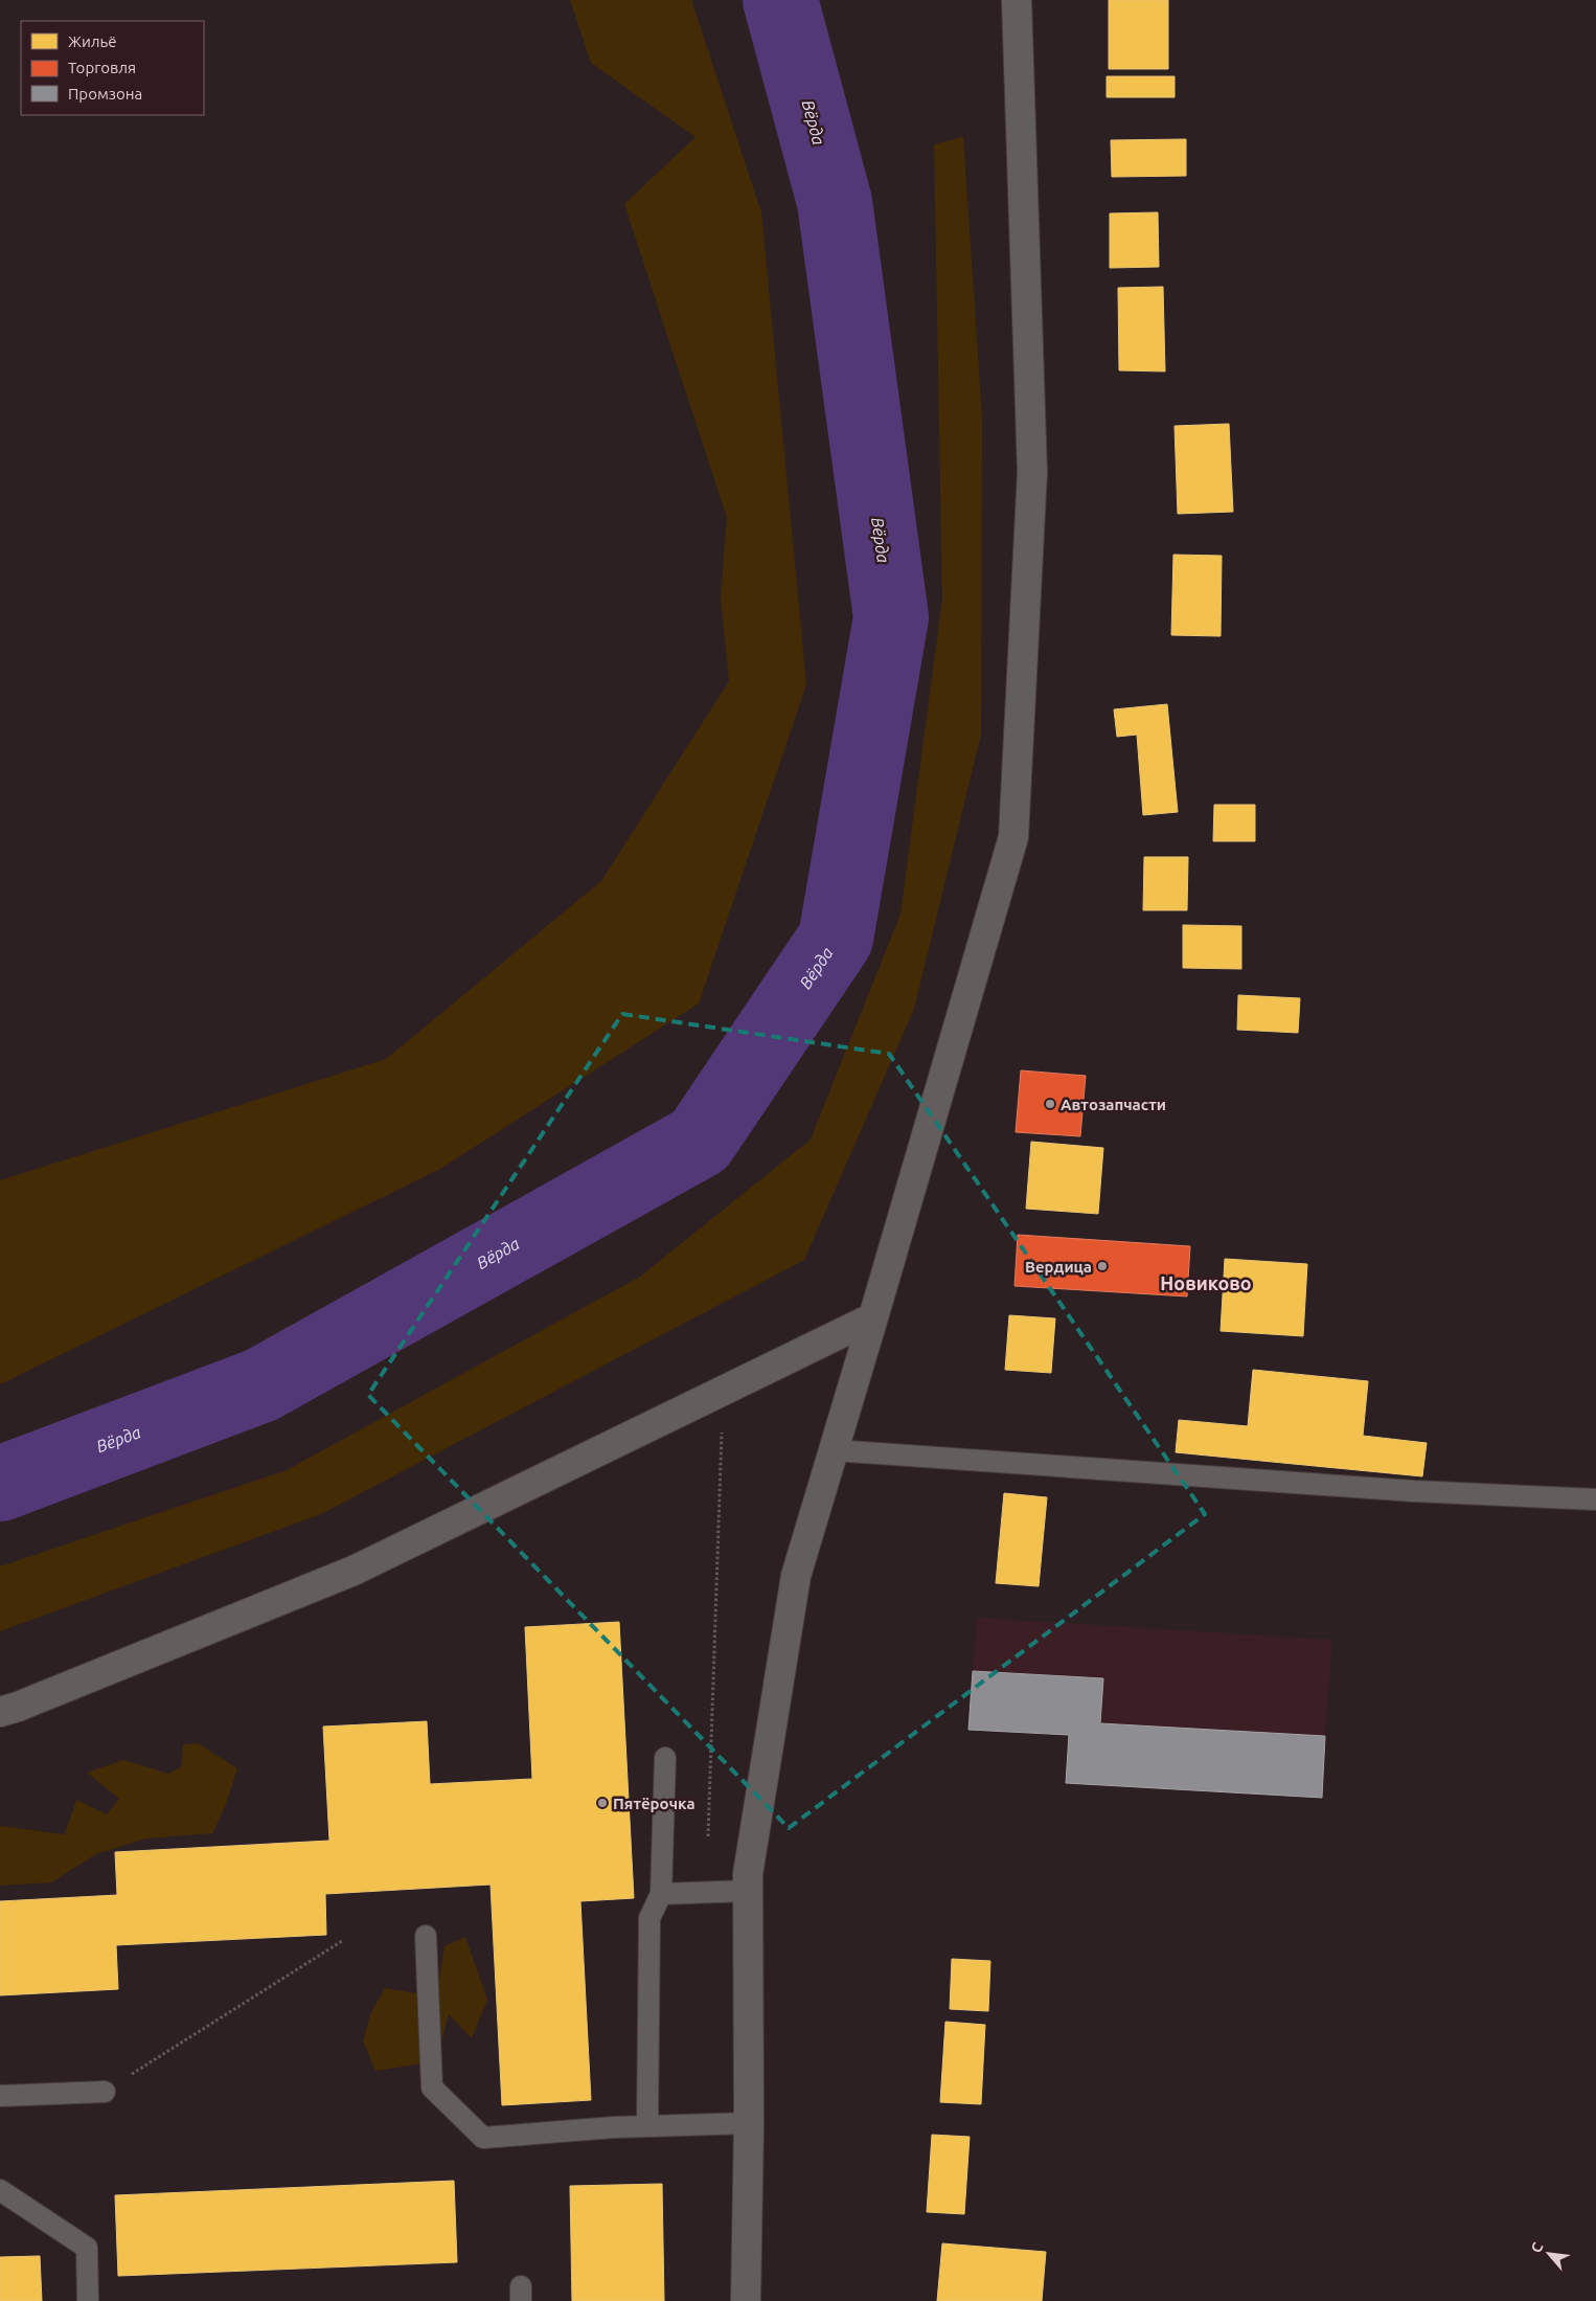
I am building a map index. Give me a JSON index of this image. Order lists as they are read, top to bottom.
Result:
{
  "districts": ["Новиково"],
  "water": ["Вёрда"],
  "places": ["Автозапчасти", "Вердица", "Пятёрочка"],
  "legend": ["Жильё", "Торговля", "Промзона"],
  "north": "top left"
}
